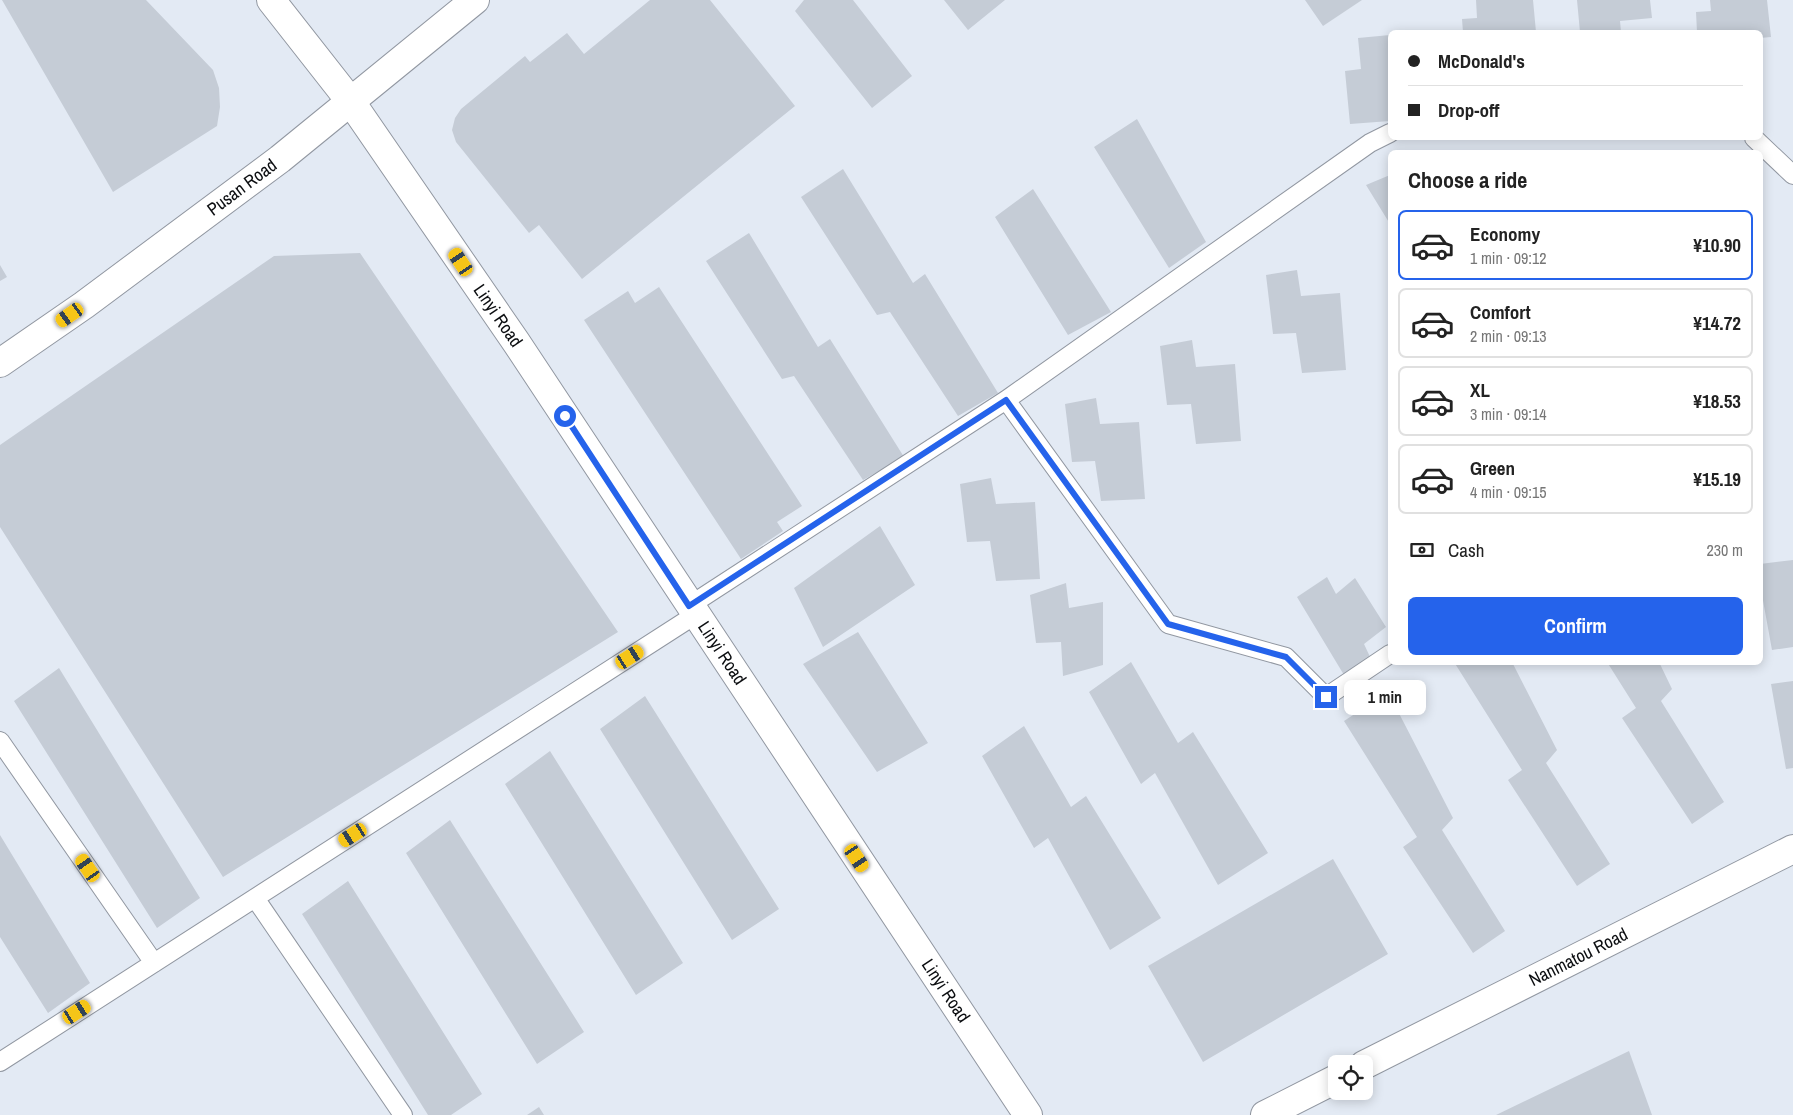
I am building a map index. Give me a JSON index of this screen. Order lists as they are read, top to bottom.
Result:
{
  "streets": {
    "street": ["Pusan Road", "Linyi Road", "Nanmatou Road"]
  },
  "crossings": [
    ["Pusan Road", "Linyi Road"]
  ],
  "page": {
    "banner": ["McDonald's", "Drop-off"],
    "heading": "Choose a ride",
    "list": [
      {
        "name": "Economy",
        "note": "1 min · 09:12",
        "value": "¥10.90"
      },
      {
        "name": "Comfort",
        "note": "2 min · 09:13",
        "value": "¥14.72"
      },
      {
        "name": "XL",
        "note": "3 min · 09:14",
        "value": "¥18.53"
      },
      {
        "name": "Green",
        "note": "4 min · 09:15",
        "value": "¥15.19"
      }
    ],
    "pay": ["Cash", "230 m"],
    "buttons": "Confirm",
    "bubble": "1 min"
  }
}
